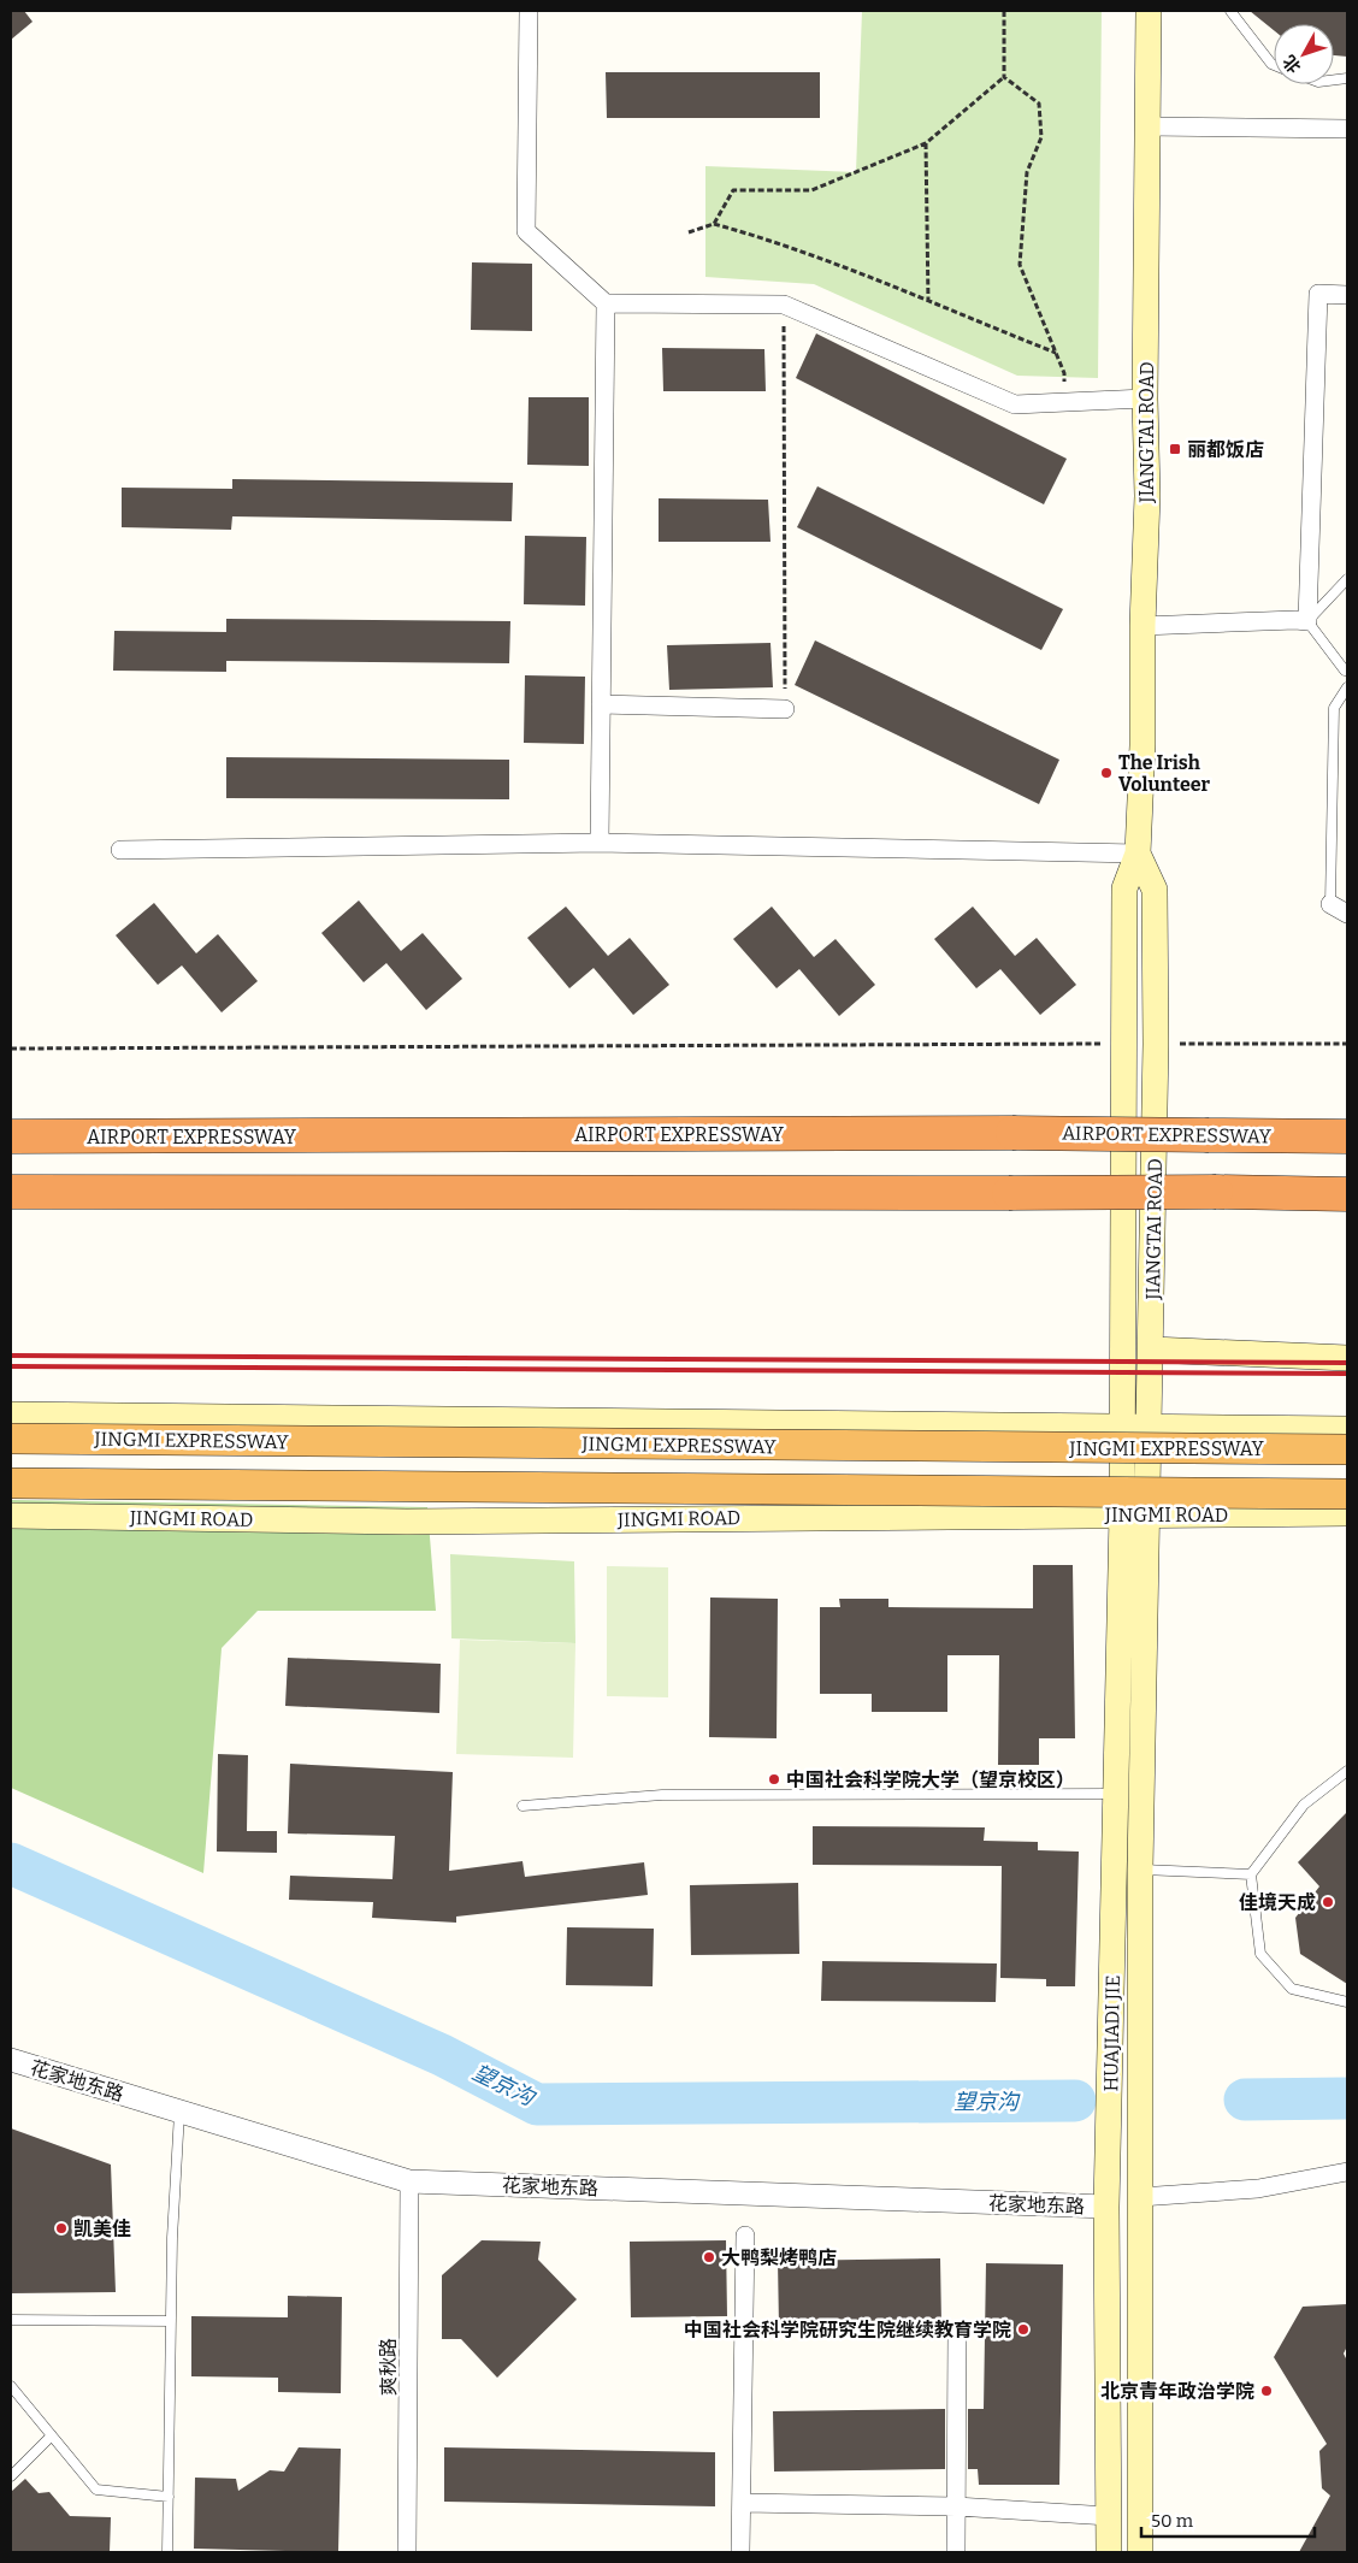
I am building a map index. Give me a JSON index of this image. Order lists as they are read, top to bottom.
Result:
{
  "streets": {
    "highway": ["AIRPORT EXPRESSWAY", "JINGMI EXPRESSWAY"],
    "main road": ["JIANGTAI ROAD", "JINGMI ROAD", "HUAJIADI JIE"],
    "street": ["花家地东路", "爽秋路"]
  },
  "crossings": [
    ["JIANGTAI ROAD", "JINGMI ROAD"],
    ["JIANGTAI ROAD", "HUAJIADI JIE"],
    ["JINGMI ROAD", "HUAJIADI JIE"],
    ["HUAJIADI JIE", "花家地东路"],
    ["花家地东路", "爽秋路"]
  ],
  "water": ["望京沟"],
  "places": {
    "transit": ["丽都饭店"],
    "other": [
      "The Irish Volunteer",
      "中国社会科学院大学（望京校区）",
      "佳境天成",
      "凯美佳",
      "大鸭梨烤鸭店",
      "中国社会科学院研究生院继续教育学院",
      "北京青年政治学院"
    ]
  },
  "scale_bar": "50 m",
  "north": "bottom left"
}
